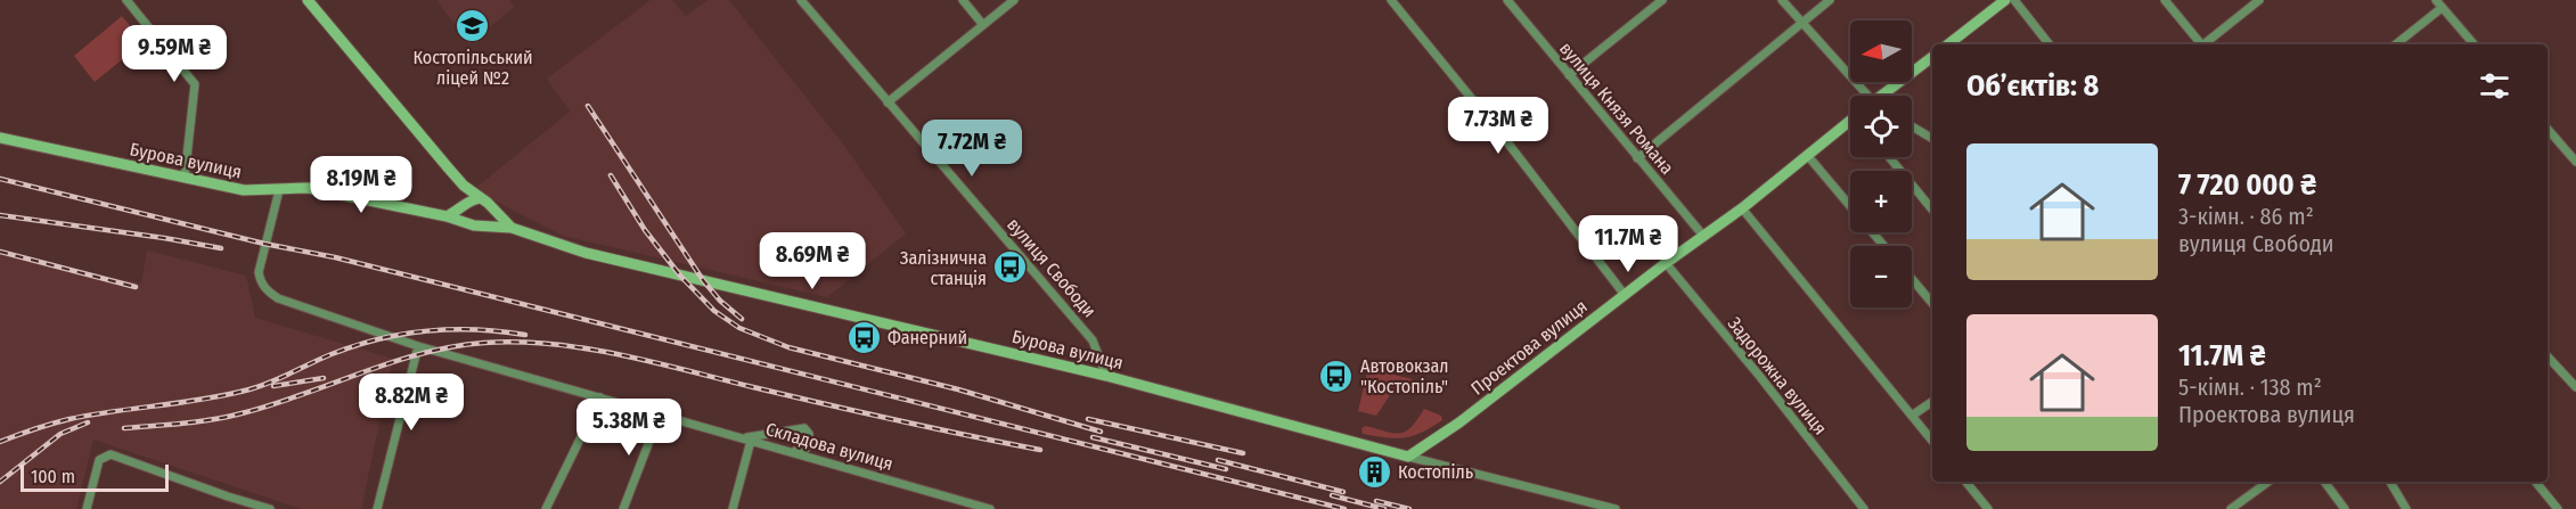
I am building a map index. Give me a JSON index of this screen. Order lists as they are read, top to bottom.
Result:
{
  "streets": {
    "main road": ["Бурова вулиця", "Проектова вулиця"],
    "street": [
      "вулиця Князя Романа",
      "вулиця Свободи",
      "Задорожна вулиця",
      "Складова вулиця"
    ]
  },
  "crossings": [
    ["вулиця Князя Романа", "Проектова вулиця"],
    ["Бурова вулиця", "вулиця Свободи"],
    ["Бурова вулиця", "Проектова вулиця"],
    ["Бурова вулиця", "Складова вулиця"],
    ["Проектова вулиця", "Задорожна вулиця"]
  ],
  "places": {
    "school or university": ["Костопільський ліцей №2"],
    "bus stop": ["Залізнична станція", "Фанерний", "Автовокзал \"Костопіль\""],
    "building": ["Костопіль"]
  },
  "scale_bar": "100 m",
  "north": "left",
  "page": {
    "map_buttons": ["+", "−"],
    "price": [
      "9.59M ₴",
      "7.73M ₴",
      "7.72M ₴",
      "8.19M ₴",
      "11.7M ₴",
      "8.69M ₴",
      "8.82M ₴",
      "5.38M ₴"
    ],
    "heading": "Об’єктів: 8",
    "list": [
      {
        "name": "7 720 000 ₴",
        "note": "3-кімн. · 86 m² · вулиця Свободи"
      },
      {
        "name": "11.7M ₴",
        "note": "5-кімн. · 138 m² · Проектова вулиця"
      }
    ],
    "scale": "100 m"
  }
}
